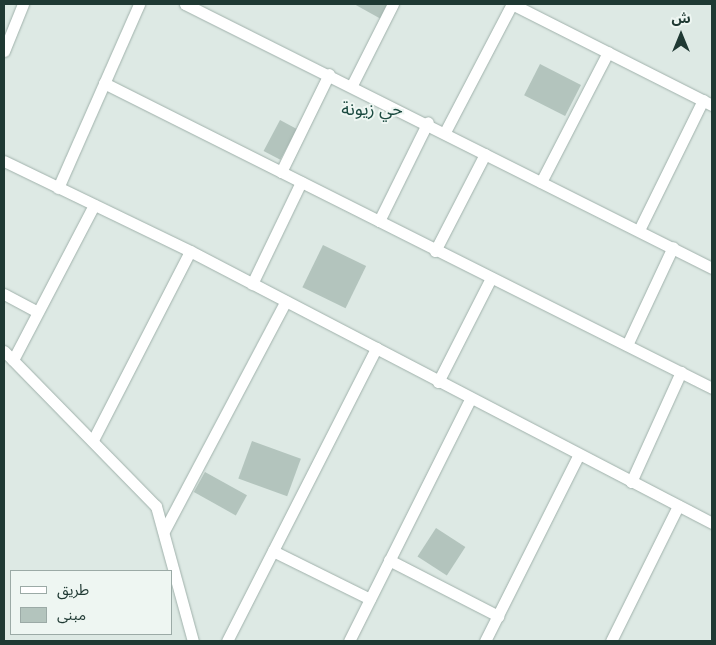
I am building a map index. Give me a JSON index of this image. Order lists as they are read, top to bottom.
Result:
{
  "districts": ["حي زيونة"],
  "legend": ["طريق", "مبنى"],
  "north": "top"
}
